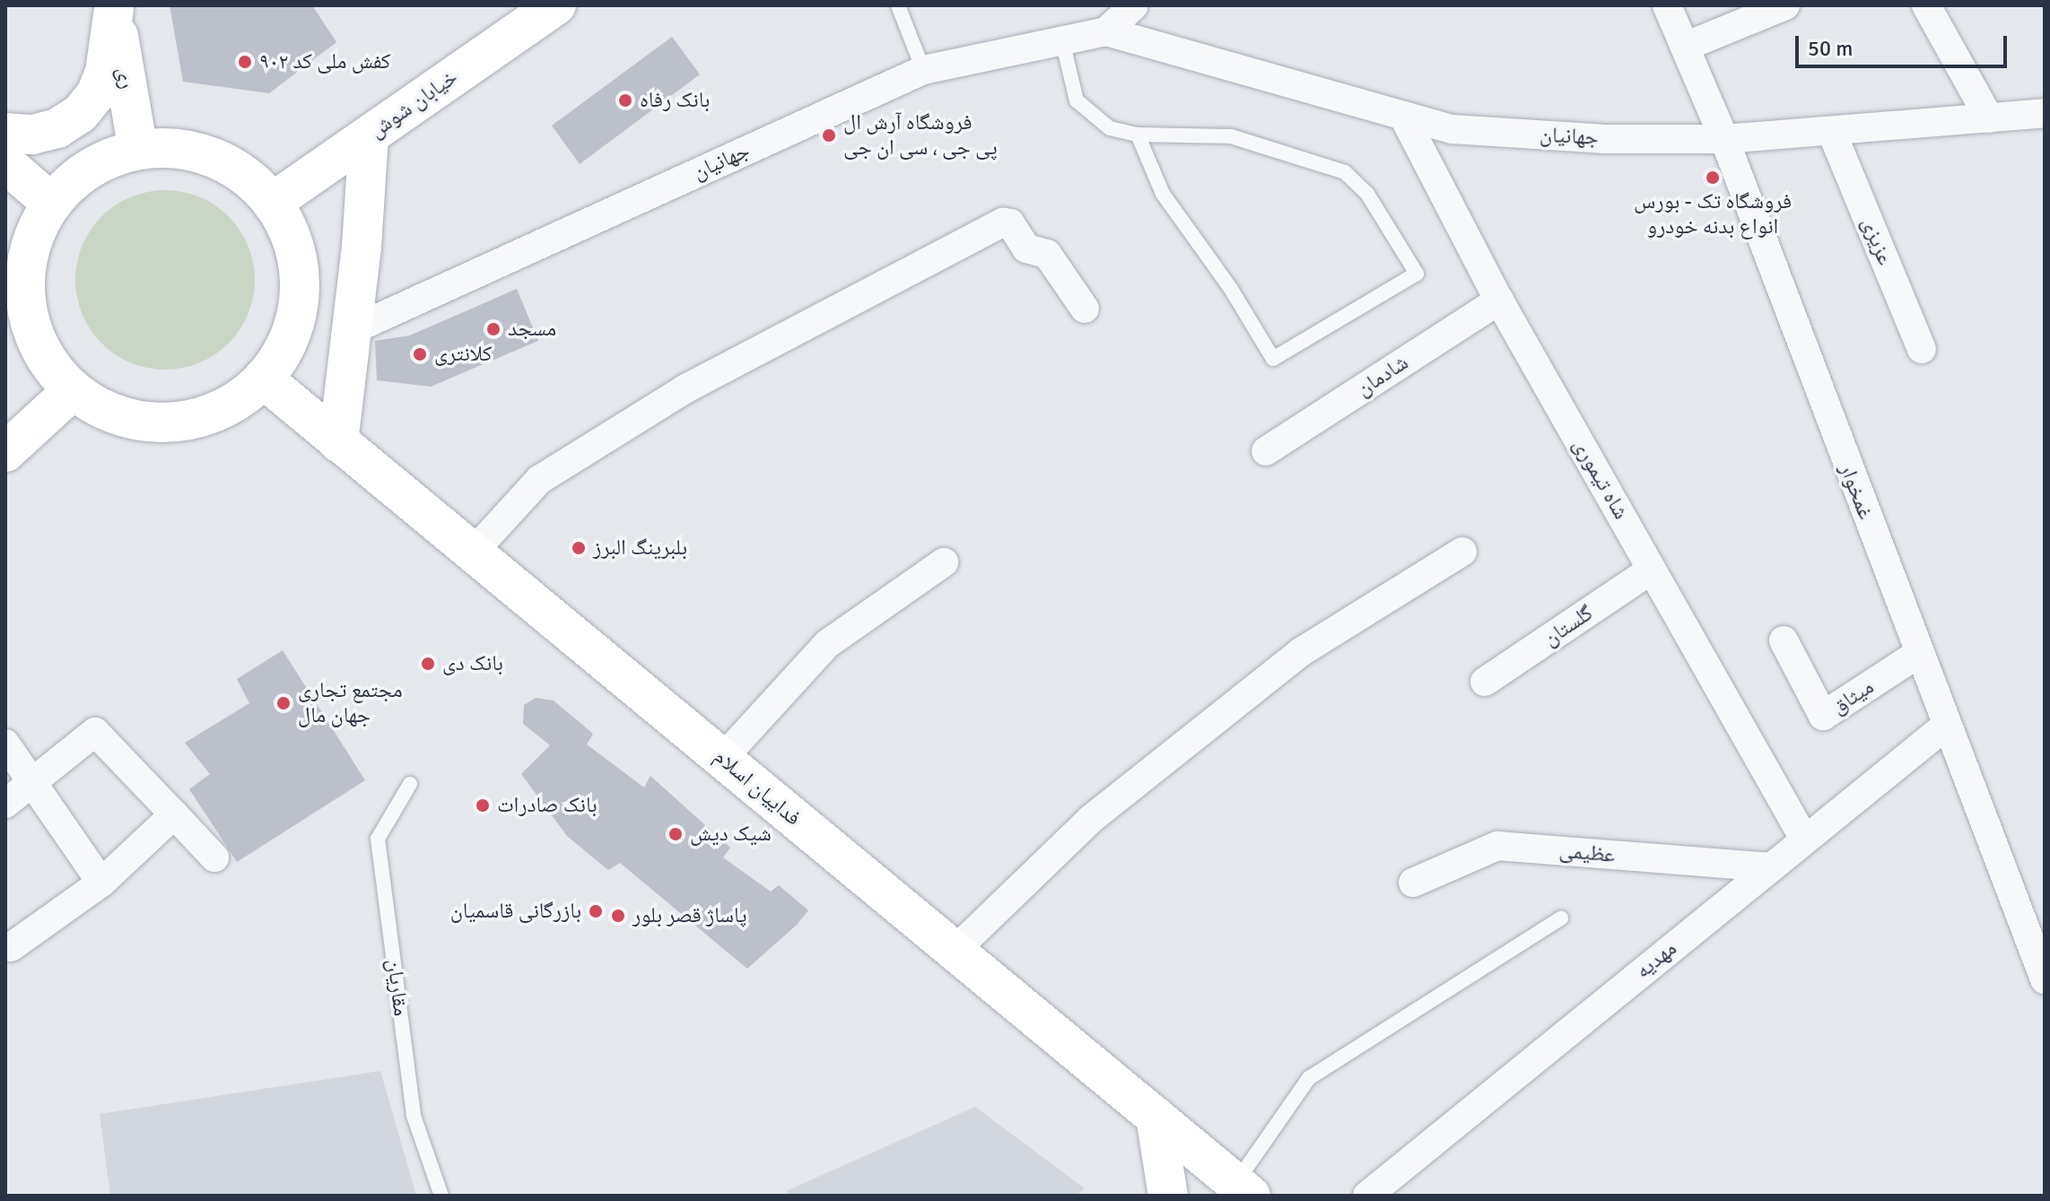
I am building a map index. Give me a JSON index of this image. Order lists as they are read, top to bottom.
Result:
{
  "streets": {
    "main road": ["ری", "خیابان شوش", "فداییان اسلام"],
    "street": [
      "جهانیان",
      "عزیزی",
      "شادمان",
      "شاه تیموری",
      "غمخوار",
      "گلستان",
      "میثاق",
      "عظیمی",
      "مهدیه"
    ],
    "lane": ["مقاریان"]
  },
  "crossings": [
    ["جهانیان", "عزیزی"],
    ["جهانیان", "شاه تیموری"],
    ["جهانیان", "غمخوار"],
    ["شادمان", "شاه تیموری"],
    ["شاه تیموری", "گلستان"],
    ["شاه تیموری", "مهدیه"],
    ["غمخوار", "میثاق"],
    ["غمخوار", "مهدیه"],
    ["عظیمی", "مهدیه"]
  ],
  "places": [
    "کفش ملی کد ۹۰۲",
    "بانک رفاه",
    "فروشگاه آرش ال پی جی ، سی ان جی",
    "فروشگاه تک - بورس انواع بدنه خودرو",
    "مسجد",
    "کلانتری",
    "بلبرینگ البرز",
    "بانک دی",
    "مجتمع تجاری جهان مال",
    "بانک صادرات",
    "شیک دیش",
    "بازرگانی قاسمیان",
    "پاساژ قصر بلور"
  ],
  "scale_bar": "50 m"
}
